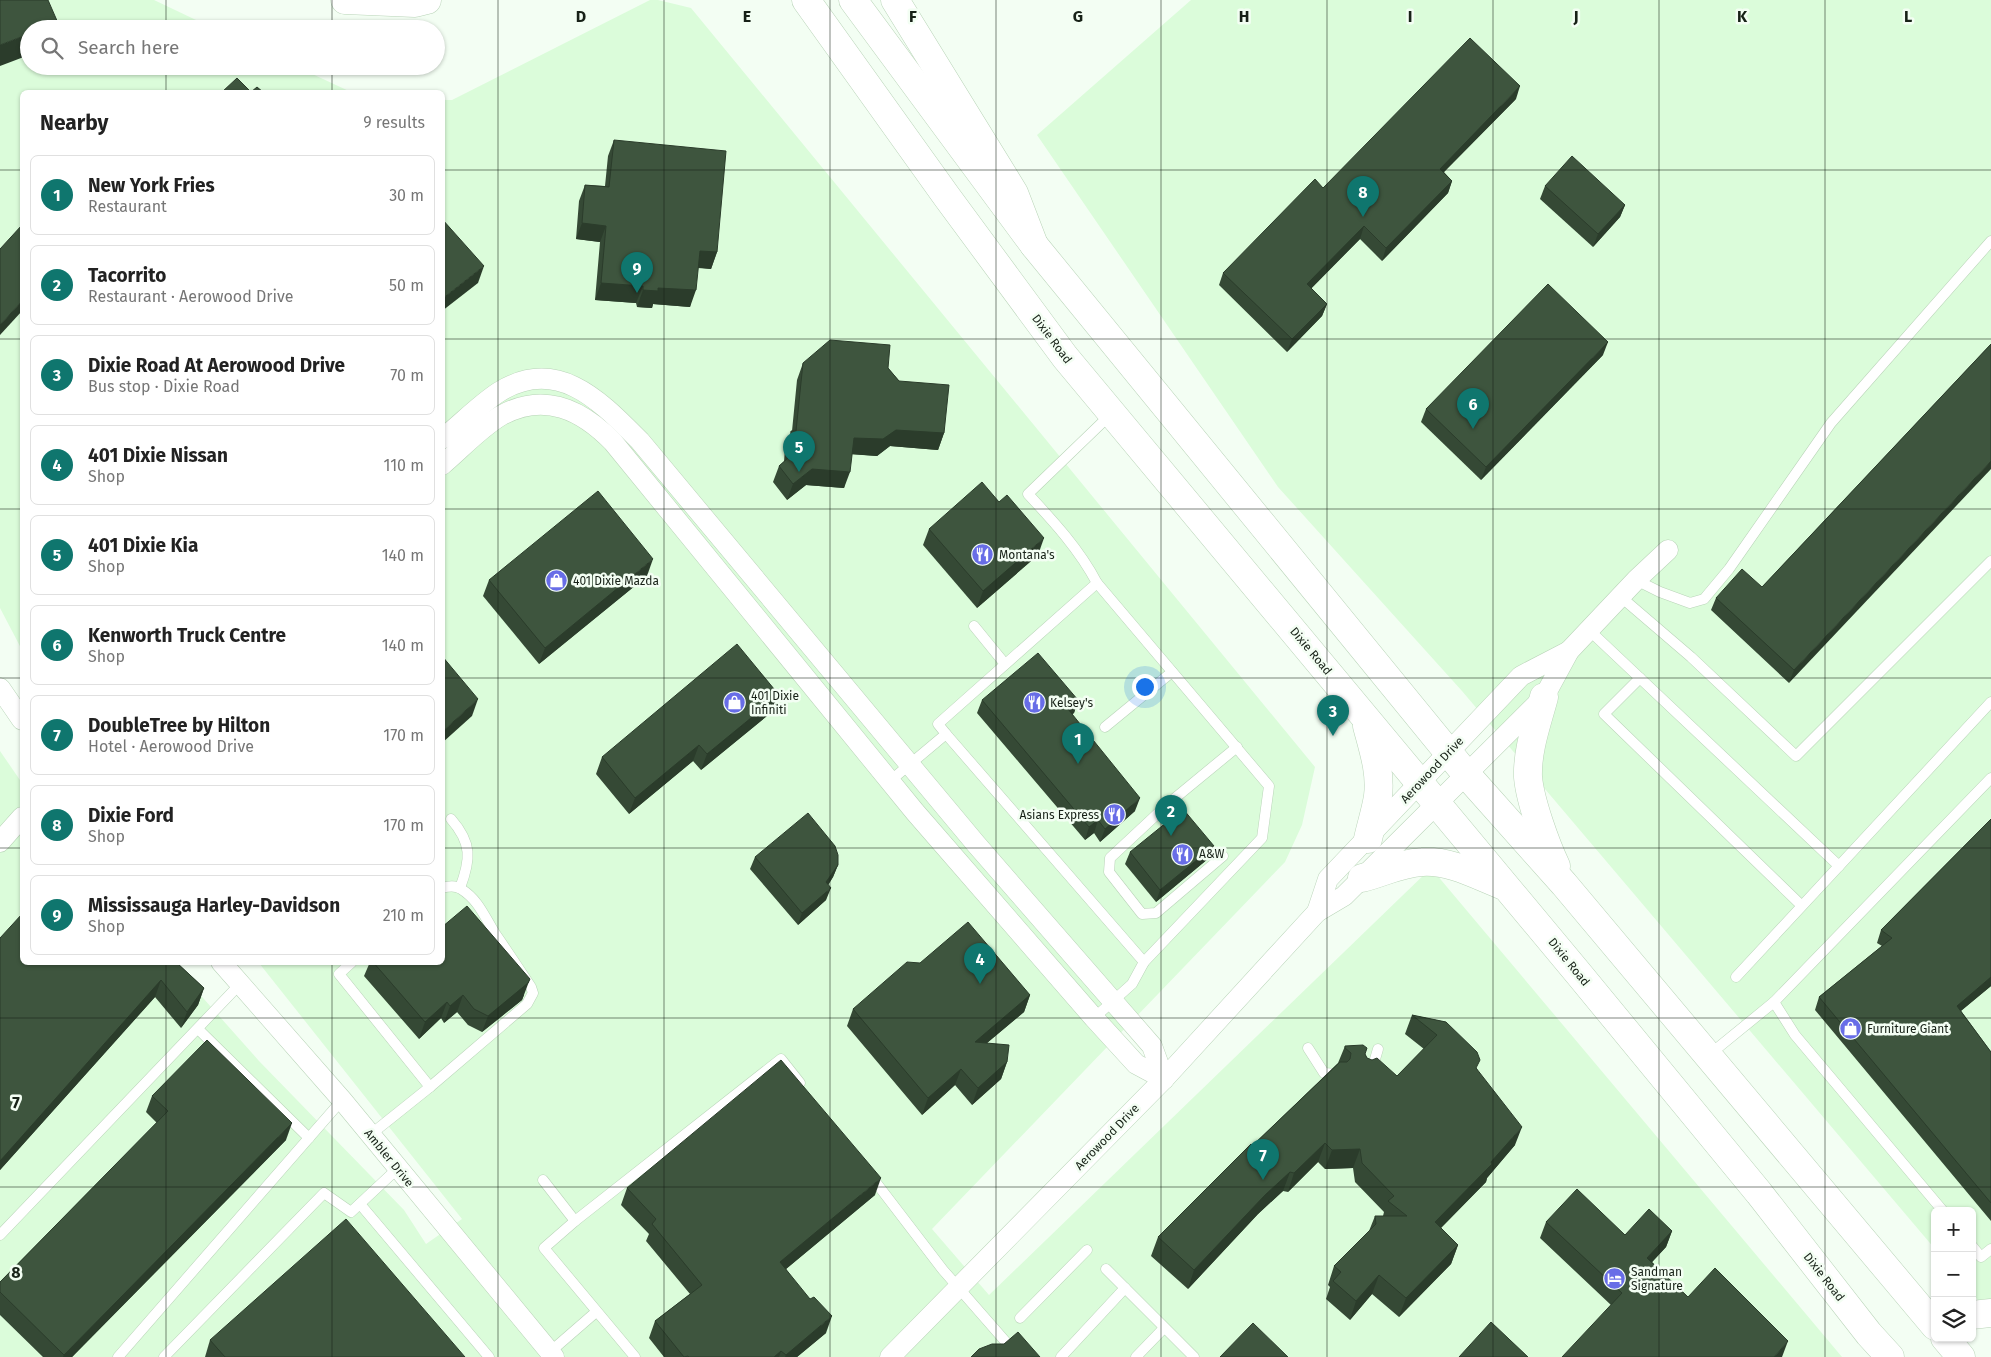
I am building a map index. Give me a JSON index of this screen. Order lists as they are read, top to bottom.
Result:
{
  "streets": {
    "main road": ["Dixie Road"],
    "street": ["Aerowood Drive", "Ambler Drive"]
  },
  "crossings": [
    ["Dixie Road", "Aerowood Drive"]
  ],
  "places": {
    "restaurant": [
      "Montana's",
      "Kelsey's",
      "Asians Express",
      "A&W"
    ],
    "shop": ["401 Dixie Mazda", "401 Dixie Infiniti", "Furniture Giant"],
    "hotel": ["Sandman Signature"]
  },
  "page": {
    "search": "Search here",
    "heading": ["Nearby", "9 results"],
    "list": [
      {
        "mark": "1",
        "name": "New York Fries",
        "note": "Restaurant",
        "value": "30 m"
      },
      {
        "mark": "2",
        "name": "Tacorrito",
        "note": "Restaurant · Aerowood Drive",
        "value": "50 m"
      },
      {
        "mark": "3",
        "name": "Dixie Road At Aerowood Drive",
        "note": "Bus stop · Dixie Road",
        "value": "70 m"
      },
      {
        "mark": "4",
        "name": "401 Dixie Nissan",
        "note": "Shop",
        "value": "110 m"
      },
      {
        "mark": "5",
        "name": "401 Dixie Kia",
        "note": "Shop",
        "value": "140 m"
      },
      {
        "mark": "6",
        "name": "Kenworth Truck Centre",
        "note": "Shop",
        "value": "140 m"
      },
      {
        "mark": "7",
        "name": "DoubleTree by Hilton",
        "note": "Hotel · Aerowood Drive",
        "value": "170 m"
      },
      {
        "mark": "8",
        "name": "Dixie Ford",
        "note": "Shop",
        "value": "170 m"
      },
      {
        "mark": "9",
        "name": "Mississauga Harley-Davidson",
        "note": "Shop",
        "value": "210 m"
      }
    ],
    "pins": [
      "8",
      "9",
      "6",
      "5",
      "3",
      "1",
      "2",
      "4",
      "7"
    ],
    "map_buttons": ["+", "−"]
  },
  "grid": {
    "columns": [
      "D",
      "E",
      "F",
      "G",
      "H",
      "I",
      "J",
      "K",
      "L"
    ],
    "rows": ["7", "8"]
  }
}
